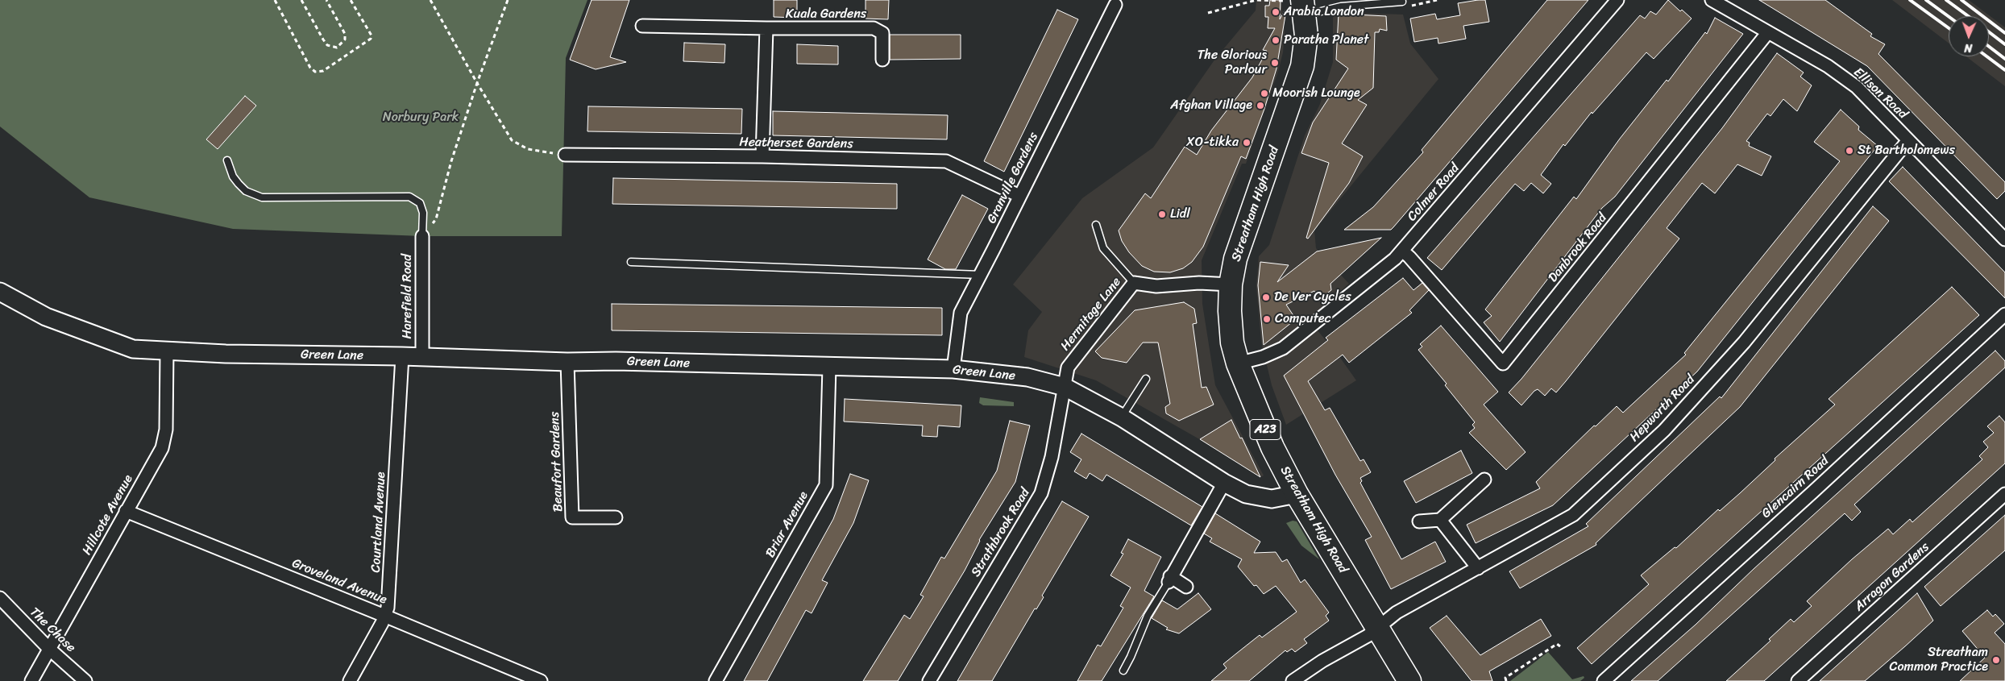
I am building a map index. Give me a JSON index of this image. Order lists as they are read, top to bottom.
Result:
{
  "streets": {
    "highway": ["Streatham High Road", "A23"],
    "main road": ["Green Lane"],
    "street": [
      "Kuala Gardens",
      "Ellison Road",
      "Heatherset Gardens",
      "Granville Gardens",
      "Colmer Road",
      "Danbrook Road",
      "Harefield Road",
      "Hermitage Lane",
      "Hepworth Road",
      "Beaufort Gardens",
      "Glencairn Road",
      "Hillcote Avenue",
      "Courtland Avenue",
      "Briar Avenue",
      "Strathbrook Road",
      "Arragon Gardens",
      "Groveland Avenue",
      "The Chase"
    ]
  },
  "crossings": [
    ["Ellison Road", "Danbrook Road"],
    ["Ellison Road", "Hepworth Road"],
    ["Heatherset Gardens", "Granville Gardens"],
    ["Granville Gardens", "Green Lane"],
    ["Colmer Road", "Streatham High Road"],
    ["Colmer Road", "Danbrook Road"],
    ["Streatham High Road", "Hermitage Lane"],
    ["Streatham High Road", "Green Lane"],
    ["Streatham High Road", "Hepworth Road"],
    ["Harefield Road", "Green Lane"],
    ["Hermitage Lane", "Green Lane"],
    ["Hermitage Lane", "Strathbrook Road"],
    ["Green Lane", "Beaufort Gardens"],
    ["Green Lane", "Hillcote Avenue"],
    ["Green Lane", "Courtland Avenue"],
    ["Green Lane", "Briar Avenue"],
    ["Green Lane", "Strathbrook Road"],
    ["Hillcote Avenue", "Groveland Avenue"],
    ["Hillcote Avenue", "The Chase"],
    ["Courtland Avenue", "Groveland Avenue"]
  ],
  "parks": ["Norbury Park"],
  "places": [
    "Arabia London",
    "Paratha Planet",
    "The Glorious Parlour",
    "Moorish Lounge",
    "Afghan Village",
    "XO-tikka",
    "St Bartholomews",
    "Lidl",
    "De Ver Cycles",
    "Computec",
    "Streatham Common Practice"
  ],
  "north": "bottom"
}
